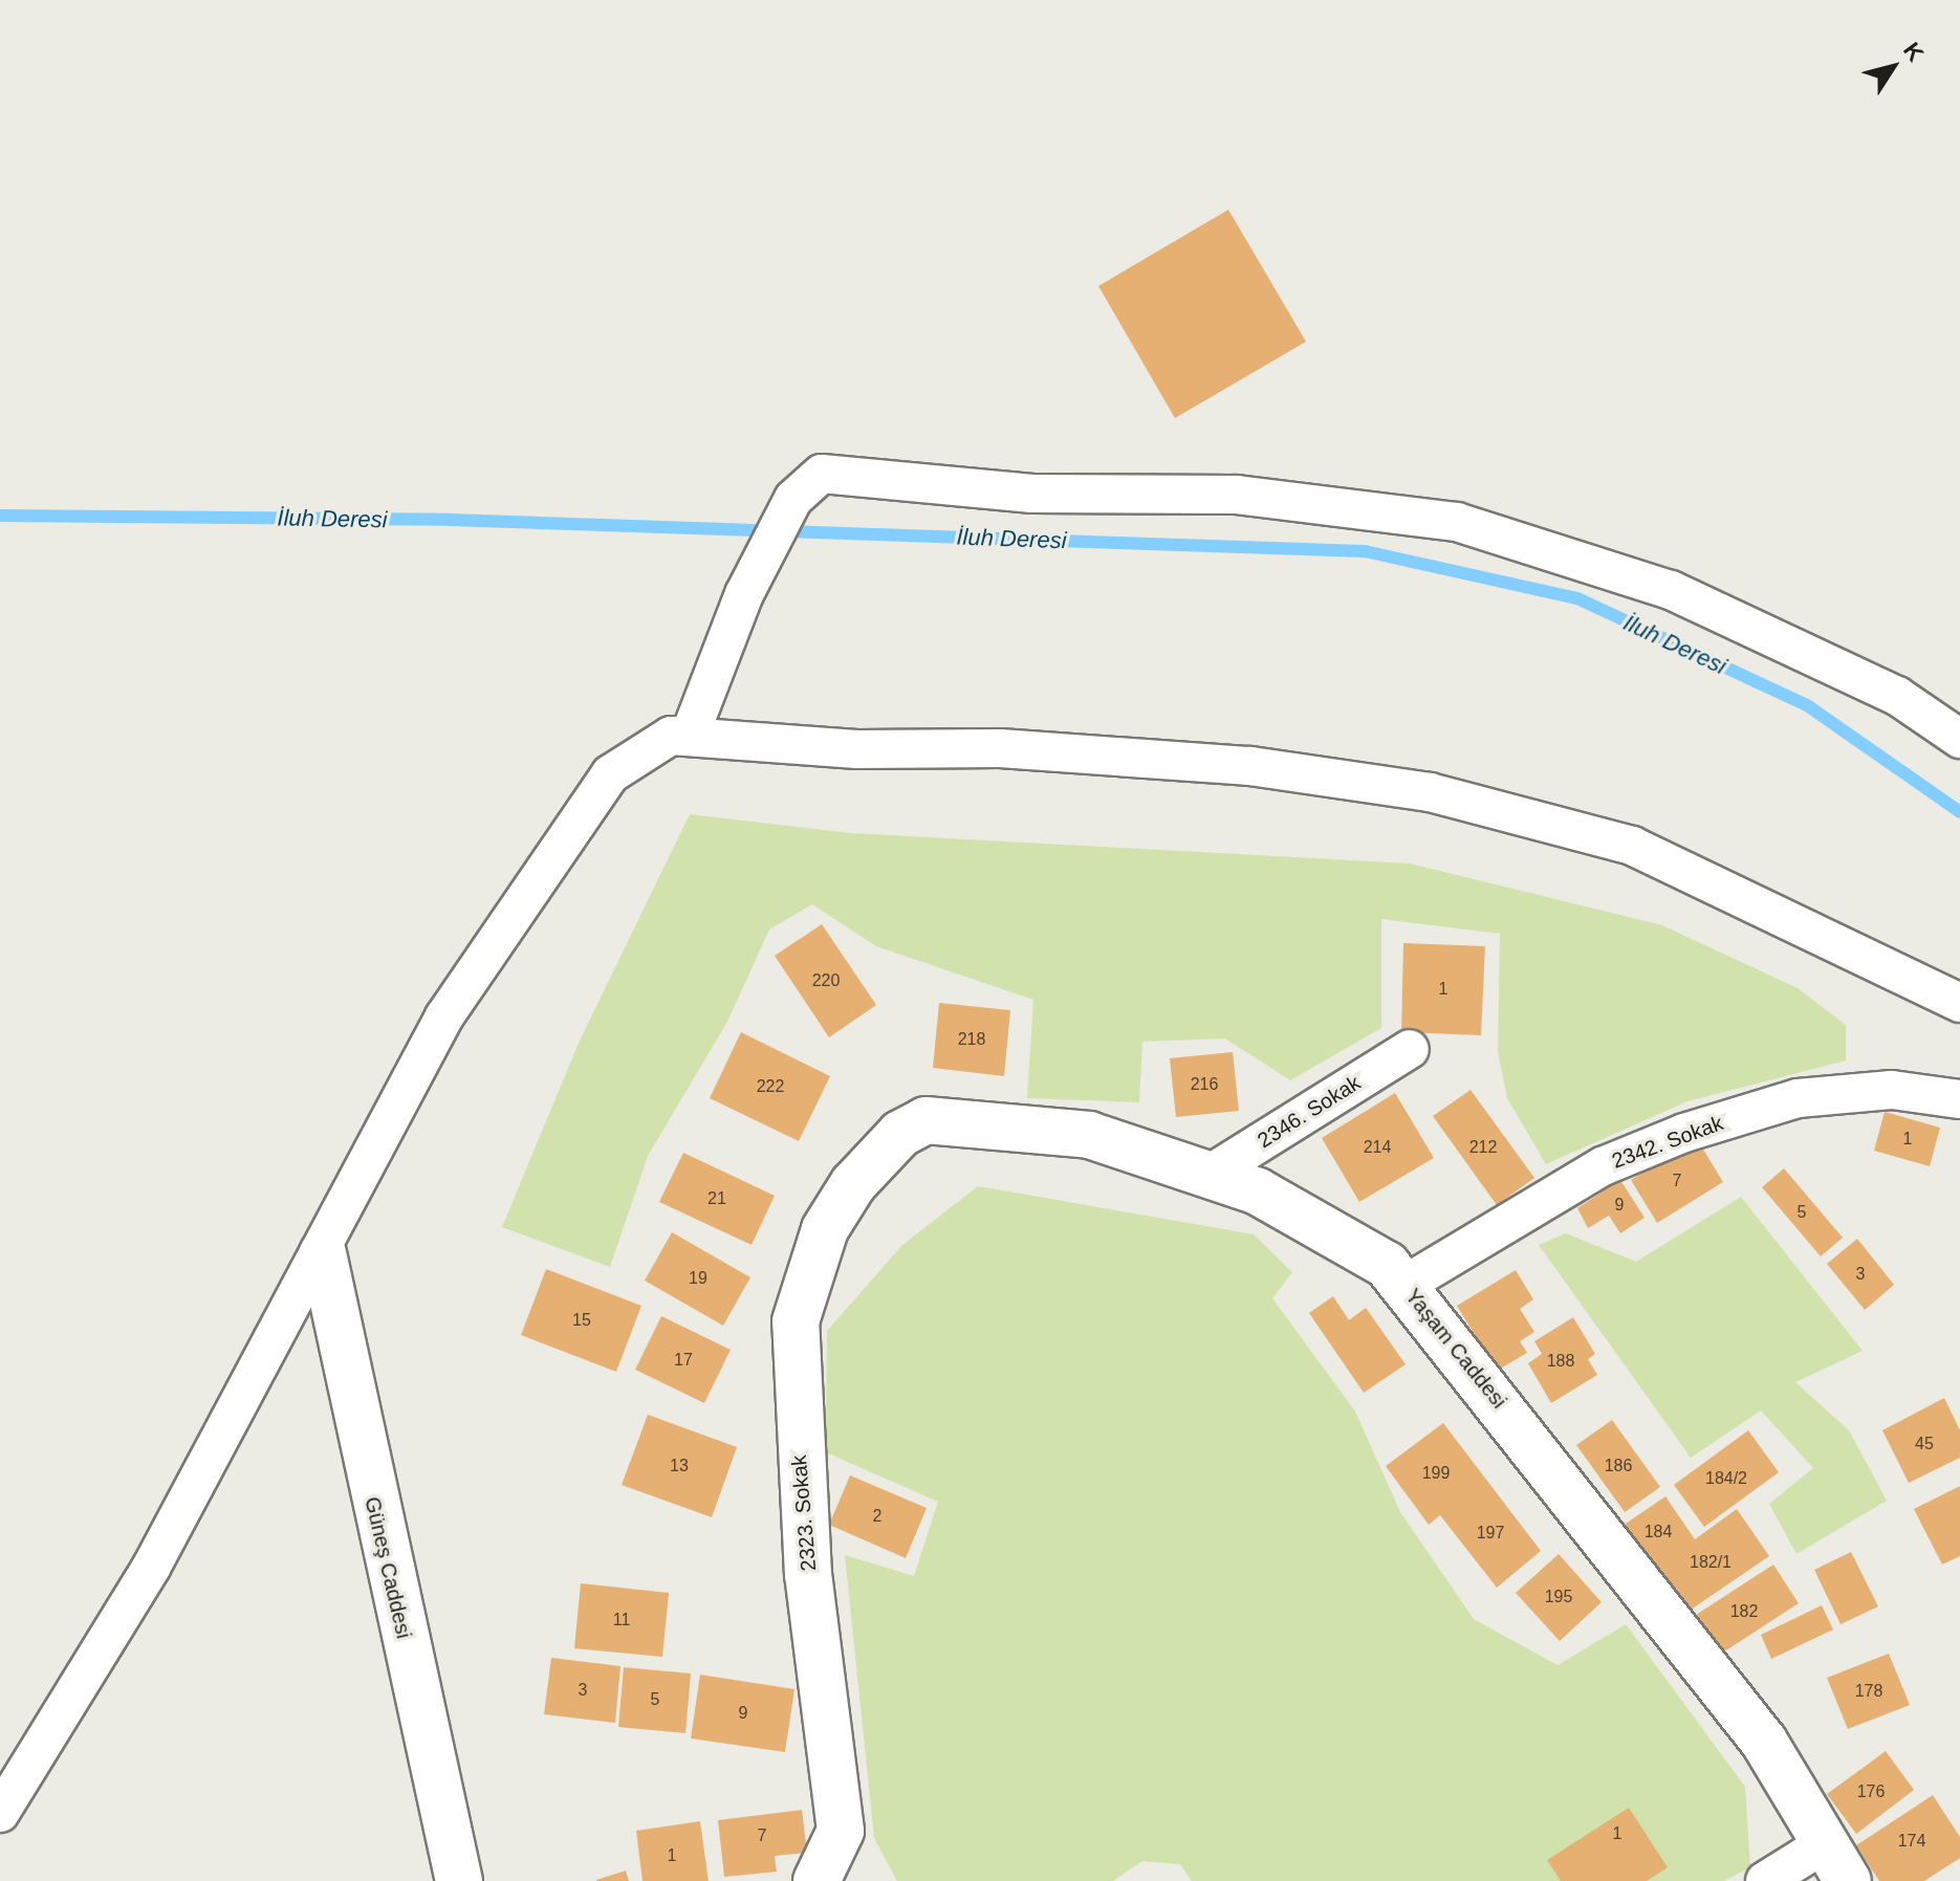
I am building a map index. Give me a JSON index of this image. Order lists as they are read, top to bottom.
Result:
{
  "streets": {
    "street": [
      "2346. Sokak",
      "2342. Sokak",
      "Yaşam Caddesi",
      "2323. Sokak",
      "Güneş Caddesi"
    ]
  },
  "crossings": [
    ["2346. Sokak", "Yaşam Caddesi"],
    ["2342. Sokak", "Yaşam Caddesi"],
    ["Yaşam Caddesi", "2323. Sokak"]
  ],
  "water": ["İluh Deresi"],
  "house_numbers": [
    "220",
    "1",
    "218",
    "216",
    "222",
    "1",
    "214",
    "212",
    "7",
    "21",
    "9",
    "5",
    "3",
    "19",
    "15",
    "17",
    "188",
    "45",
    "13",
    "186",
    "199",
    "184/2",
    "2",
    "184",
    "197",
    "182/1",
    "195",
    "182",
    "11",
    "3",
    "178",
    "5",
    "9",
    "176",
    "1",
    "7",
    "174",
    "1"
  ],
  "north": "top right"
}
